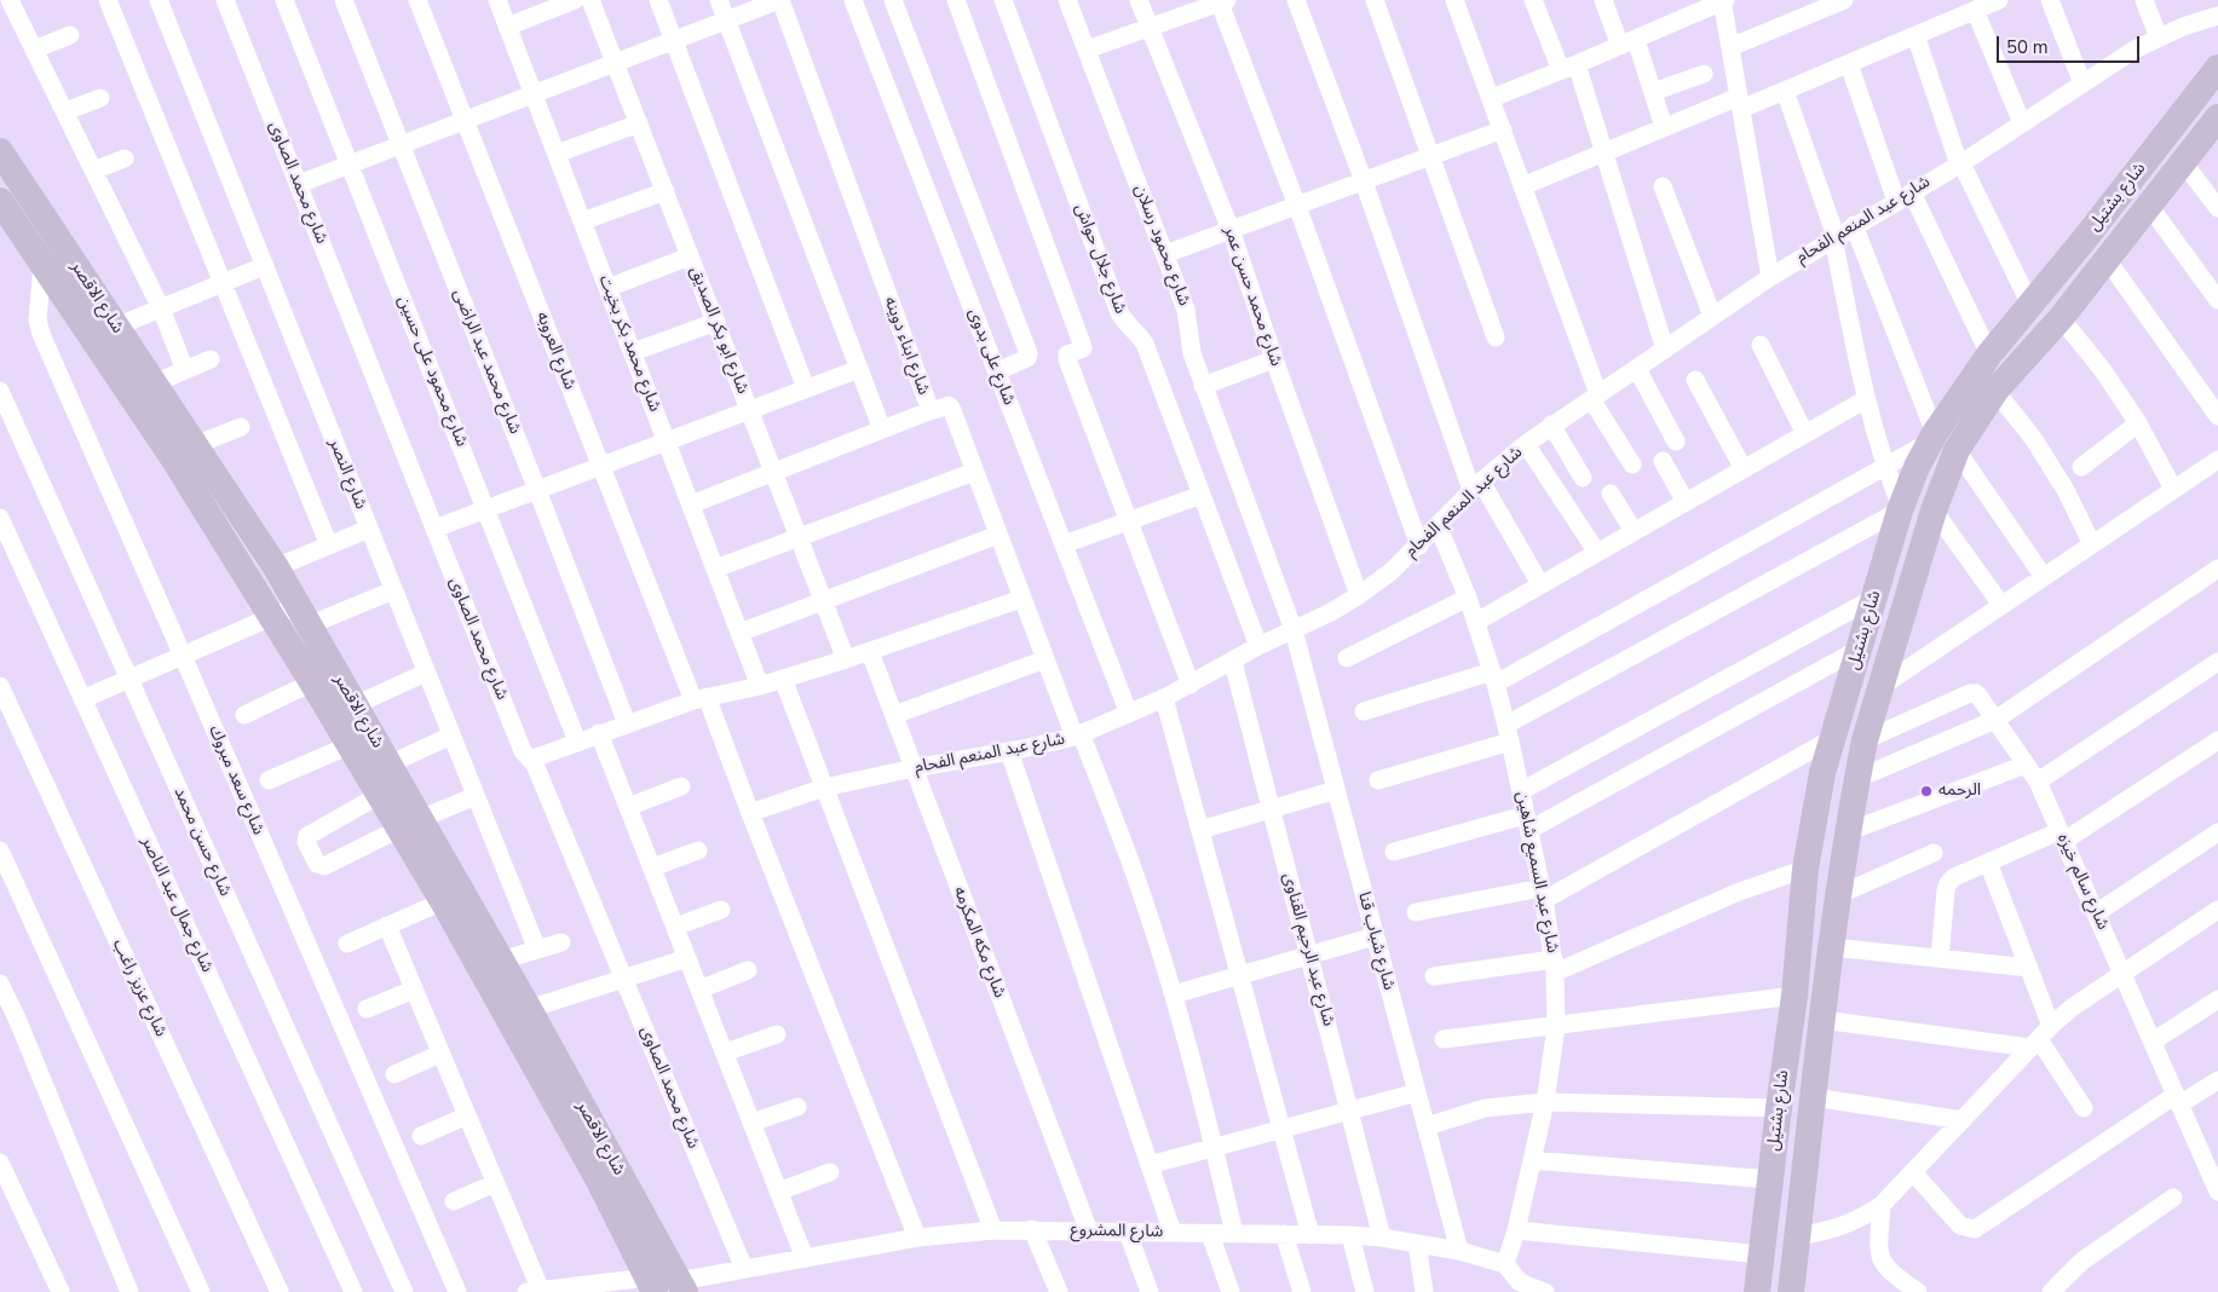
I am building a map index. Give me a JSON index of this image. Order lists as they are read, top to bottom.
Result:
{
  "streets": {
    "street": [
      "شارع محمد الصاوى",
      "شارع بشتيل",
      "شارع عبد المنعم الفحام",
      "شارع محمود رسلان",
      "شارع جلال حواش",
      "شارع محمد حسن عمر",
      "شارع الاقصر",
      "شارع ابو بكر الصديق",
      "شارع محمد بكر بخيت",
      "شارع ابناء دوينه",
      "شارع العروبه",
      "شارع على بدوى",
      "شارع محمد عبد الراضى",
      "شارع محمود على حسين",
      "شارع النصر",
      "شارع سعد مبروك",
      "شارع حسن محمد",
      "شارع عبد السميع شاهين",
      "شارع سالم خيزه",
      "شارع جمال عبد الناصر",
      "شارع شباب قنا",
      "شارع مكه المكرمه",
      "شارع عبد الرحيم القناوى",
      "شارع عزيز راغب",
      "شارع المشروع"
    ]
  },
  "crossings": [
    ["شارع محمد الصاوى", "شارع المشروع"],
    ["شارع بشتيل", "شارع سالم خيزه"],
    ["شارع عبد المنعم الفحام", "شارع محمود رسلان"],
    ["شارع عبد المنعم الفحام", "شارع جلال حواش"],
    ["شارع عبد المنعم الفحام", "شارع محمد حسن عمر"],
    ["شارع عبد المنعم الفحام", "شارع ابناء دوينه"],
    ["شارع عبد المنعم الفحام", "شارع العروبه"],
    ["شارع عبد المنعم الفحام", "شارع على بدوى"],
    ["شارع عبد المنعم الفحام", "شارع عبد السميع شاهين"],
    ["شارع عبد المنعم الفحام", "شارع شباب قنا"],
    ["شارع عبد المنعم الفحام", "شارع مكه المكرمه"],
    ["شارع عبد المنعم الفحام", "شارع عبد الرحيم القناوى"],
    ["شارع محمود رسلان", "شارع شباب قنا"],
    ["شارع الاقصر", "شارع سعد مبروك"],
    ["شارع الاقصر", "شارع المشروع"],
    ["شارع ابناء دوينه", "شارع المشروع"],
    ["شارع العروبه", "شارع المشروع"],
    ["شارع عبد السميع شاهين", "شارع المشروع"],
    ["شارع شباب قنا", "شارع المشروع"],
    ["شارع مكه المكرمه", "شارع المشروع"],
    ["شارع عبد الرحيم القناوى", "شارع المشروع"]
  ],
  "places": ["الرحمه"],
  "scale_bar": "50 m"
}
